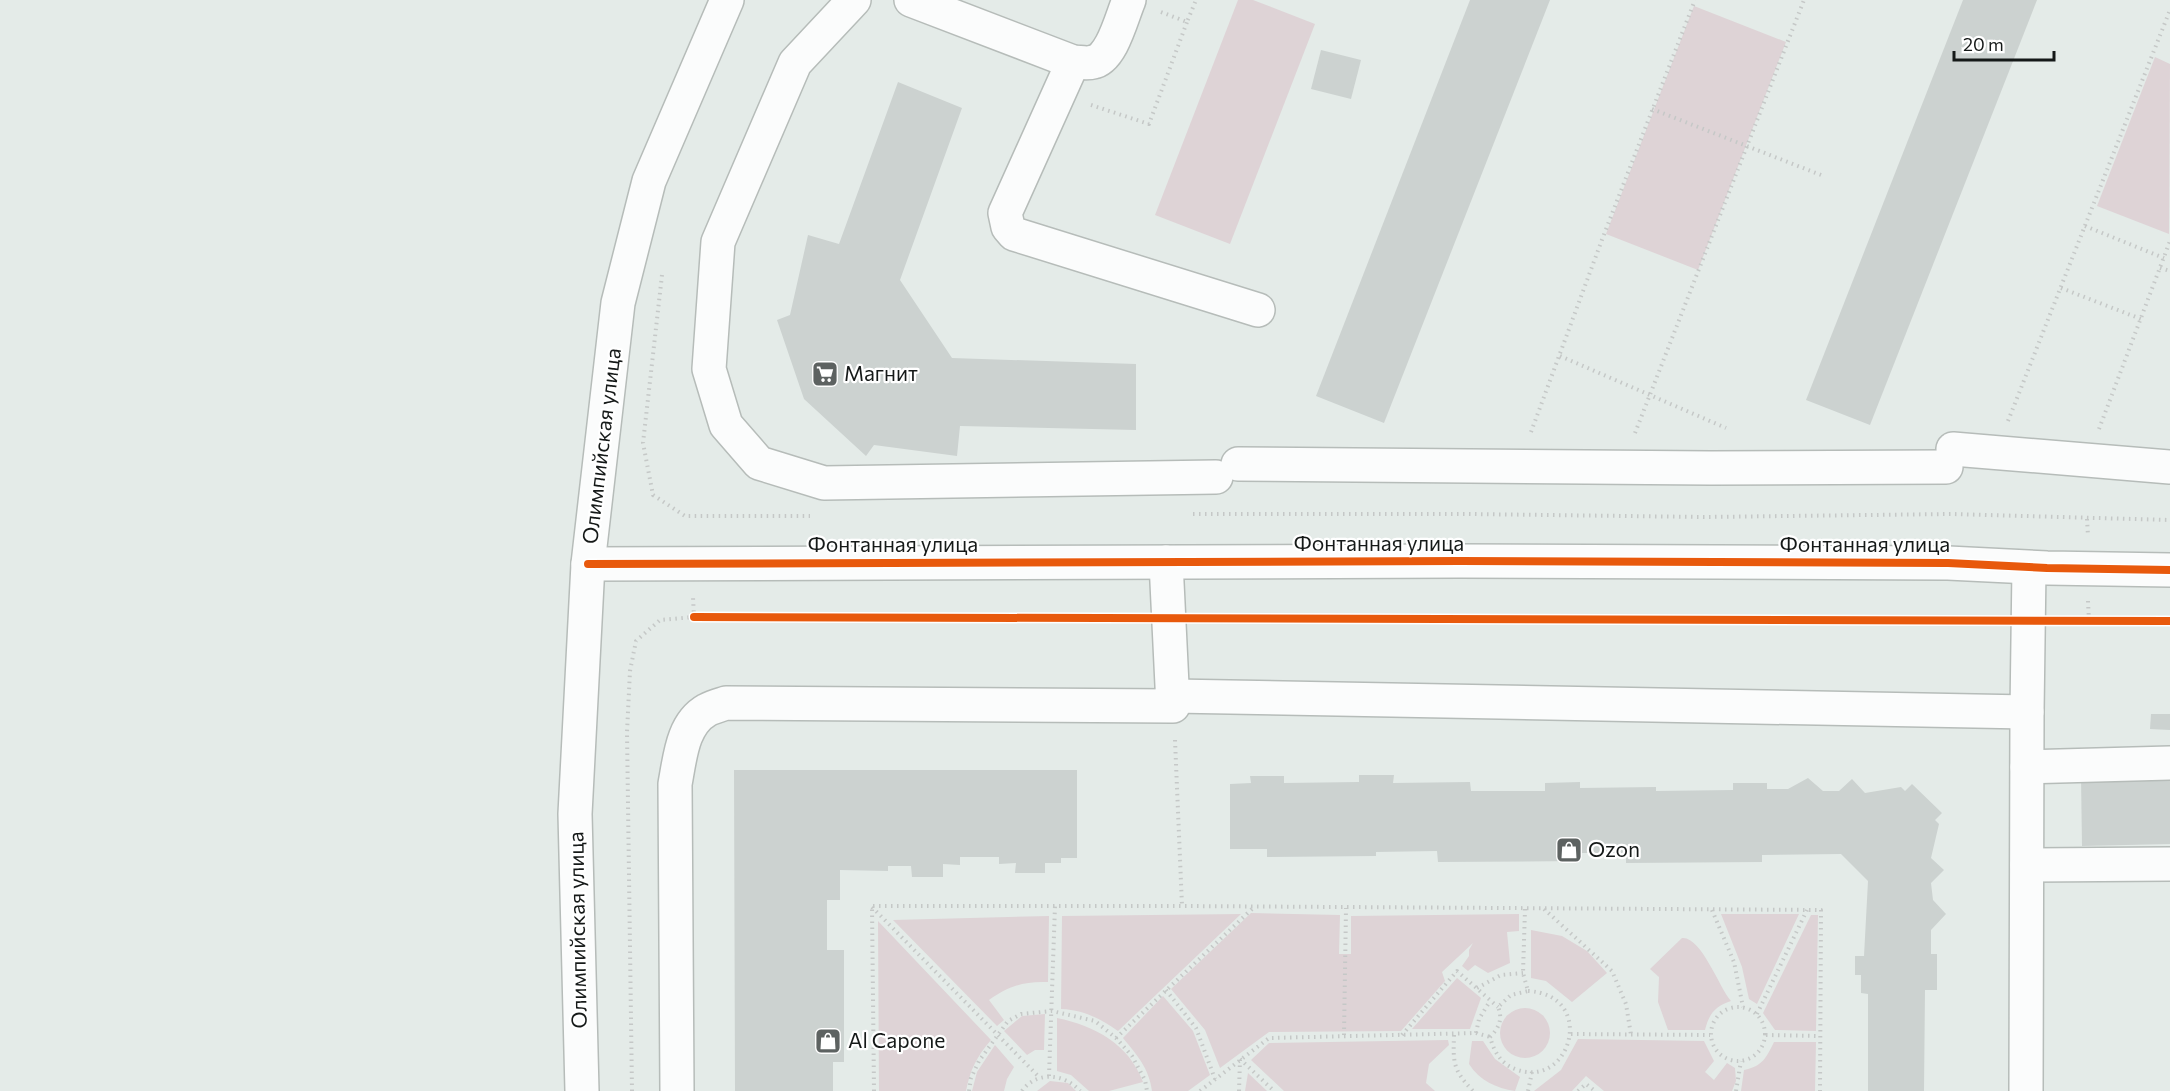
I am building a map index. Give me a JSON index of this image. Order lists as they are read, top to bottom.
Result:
{
  "streets": {
    "street": ["Олимпийская улица", "Фонтанная улица"]
  },
  "crossings": [
    ["Олимпийская улица", "Фонтанная улица"]
  ],
  "places": {
    "supermarket": ["Магнит"],
    "shop": ["Ozon", "Al Capone"]
  },
  "scale_bar": "20 m"
}
